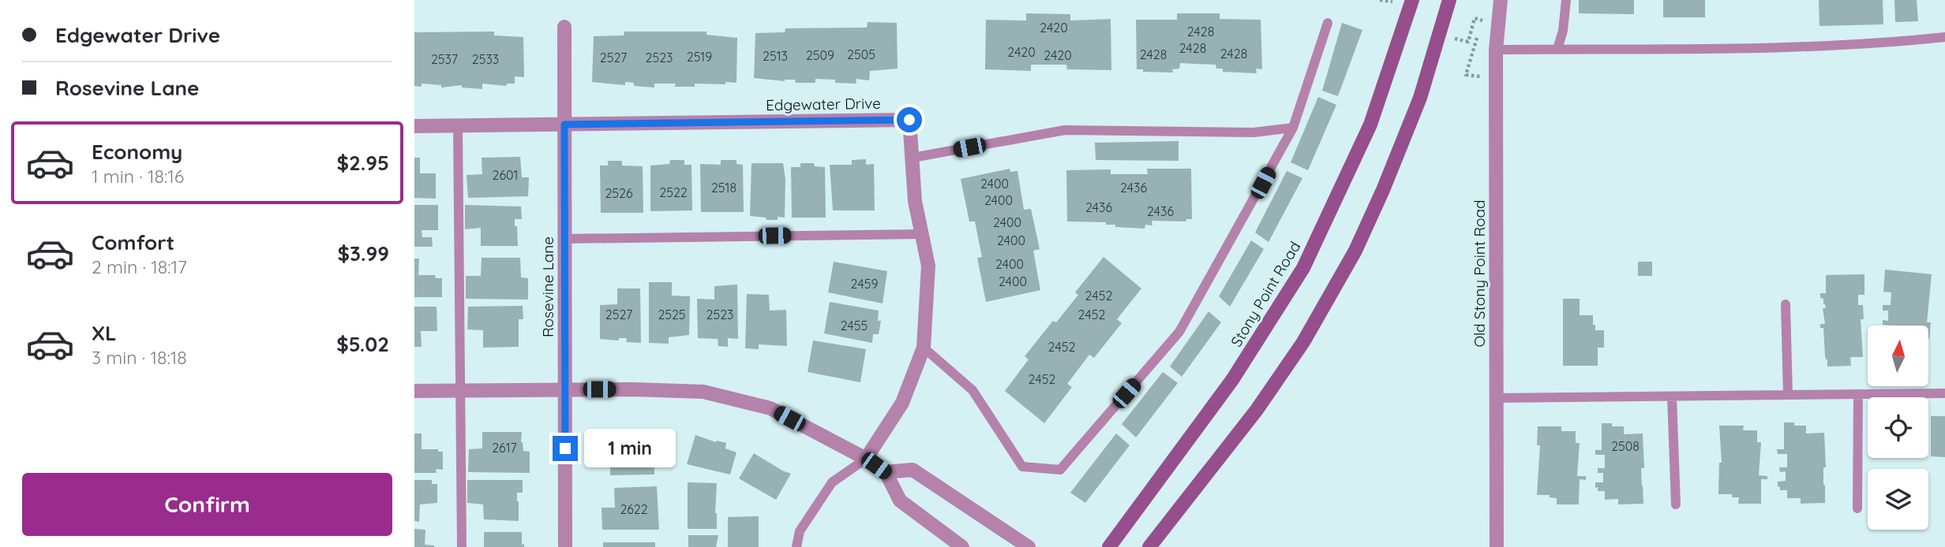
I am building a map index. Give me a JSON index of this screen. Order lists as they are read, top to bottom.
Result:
{
  "streets": {
    "main road": ["Stony Point Road"],
    "street": ["Edgewater Drive", "Old Stony Point Road", "Rosevine Lane"]
  },
  "crossings": [
    ["Edgewater Drive", "Rosevine Lane"]
  ],
  "house_numbers": [
    "2420",
    "2428",
    "2428",
    "2420",
    "2428",
    "2505",
    "2428",
    "2509",
    "2420",
    "2513",
    "2519",
    "2527",
    "2523",
    "2537",
    "2533",
    "2601",
    "2400",
    "2518",
    "2436",
    "2522",
    "2526",
    "2400",
    "2436",
    "2436",
    "2400",
    "2400",
    "2400",
    "2400",
    "2459",
    "2452",
    "2527",
    "2525",
    "2523",
    "2452",
    "2455",
    "2452",
    "2452",
    "2508",
    "2617",
    "2622"
  ],
  "north": "top",
  "page": {
    "banner": ["Edgewater Drive", "Rosevine Lane"],
    "list": [
      {
        "name": "Economy",
        "note": "1 min · 18:16",
        "value": "$2.95"
      },
      {
        "name": "Comfort",
        "note": "2 min · 18:17",
        "value": "$3.99"
      },
      {
        "name": "XL",
        "note": "3 min · 18:18",
        "value": "$5.02"
      }
    ],
    "bubble": "1 min",
    "buttons": "Confirm"
  }
}
